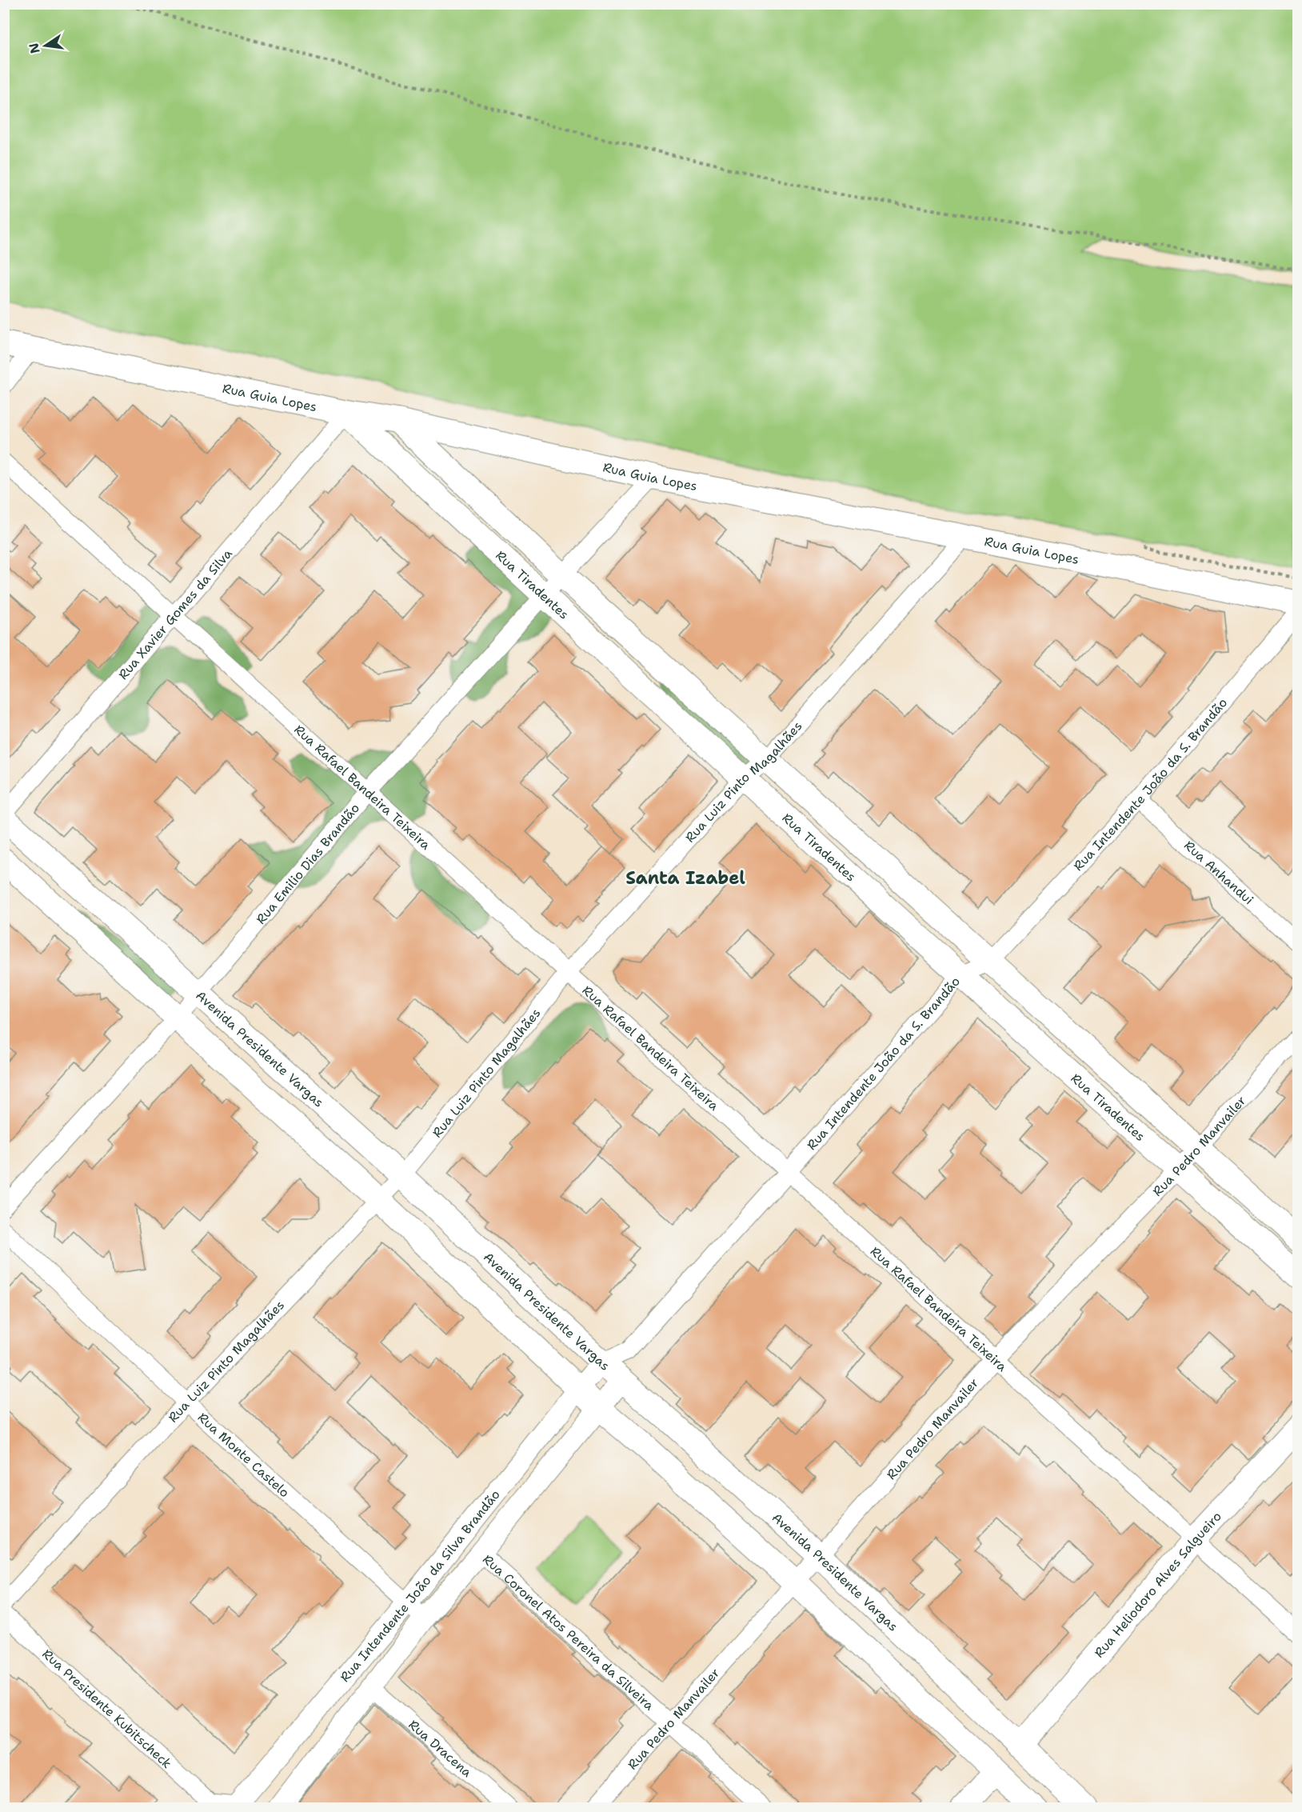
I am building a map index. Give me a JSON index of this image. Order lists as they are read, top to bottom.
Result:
{
  "streets": {
    "main road": [
      "Rua Guia Lopes",
      "Rua Tiradentes",
      "Avenida Presidente Vargas",
      "Rua Heliodoro Alves Salgueiro"
    ],
    "street": [
      "Rua Xavier Gomes da Silva",
      "Rua Luiz Pinto Magalhães",
      "Rua Intendente João da S. Brandão",
      "Rua Rafael Bandeira Teixeira",
      "Rua Emilio Dias Brandão",
      "Rua Anhandui",
      "Rua Pedro Manvailer",
      "Rua Monte Castelo",
      "Rua Intendente João da Silva Brandão",
      "Rua Coronel Atos Pereira da Silveira",
      "Rua Presidente Kubitscheck",
      "Rua Dracena"
    ]
  },
  "crossings": [
    ["Rua Guia Lopes", "Rua Tiradentes"],
    ["Rua Guia Lopes", "Rua Xavier Gomes da Silva"],
    ["Rua Guia Lopes", "Rua Luiz Pinto Magalhães"],
    ["Rua Guia Lopes", "Rua Emilio Dias Brandão"],
    ["Rua Tiradentes", "Rua Xavier Gomes da Silva"],
    ["Rua Tiradentes", "Rua Luiz Pinto Magalhães"],
    ["Rua Tiradentes", "Rua Intendente João da S. Brandão"],
    ["Rua Tiradentes", "Rua Emilio Dias Brandão"],
    ["Rua Tiradentes", "Rua Pedro Manvailer"],
    ["Rua Xavier Gomes da Silva", "Rua Rafael Bandeira Teixeira"],
    ["Rua Xavier Gomes da Silva", "Avenida Presidente Vargas"],
    ["Rua Luiz Pinto Magalhães", "Rua Rafael Bandeira Teixeira"],
    ["Rua Luiz Pinto Magalhães", "Avenida Presidente Vargas"],
    ["Rua Luiz Pinto Magalhães", "Rua Monte Castelo"],
    ["Rua Intendente João da S. Brandão", "Rua Rafael Bandeira Teixeira"],
    ["Rua Intendente João da S. Brandão", "Rua Anhandui"],
    ["Rua Intendente João da S. Brandão", "Avenida Presidente Vargas"],
    ["Rua Intendente João da S. Brandão", "Rua Intendente João da Silva Brandão"],
    ["Rua Rafael Bandeira Teixeira", "Rua Emilio Dias Brandão"],
    ["Rua Rafael Bandeira Teixeira", "Rua Pedro Manvailer"],
    ["Rua Rafael Bandeira Teixeira", "Rua Heliodoro Alves Salgueiro"],
    ["Rua Emilio Dias Brandão", "Avenida Presidente Vargas"],
    ["Avenida Presidente Vargas", "Rua Pedro Manvailer"],
    ["Avenida Presidente Vargas", "Rua Heliodoro Alves Salgueiro"],
    ["Avenida Presidente Vargas", "Rua Intendente João da Silva Brandão"],
    ["Rua Pedro Manvailer", "Rua Coronel Atos Pereira da Silveira"],
    ["Rua Monte Castelo", "Rua Intendente João da Silva Brandão"],
    ["Rua Intendente João da Silva Brandão", "Rua Coronel Atos Pereira da Silveira"],
    ["Rua Intendente João da Silva Brandão", "Rua Presidente Kubitscheck"],
    ["Rua Intendente João da Silva Brandão", "Rua Dracena"]
  ],
  "districts": ["Santa Izabel"],
  "north": "left"
}
